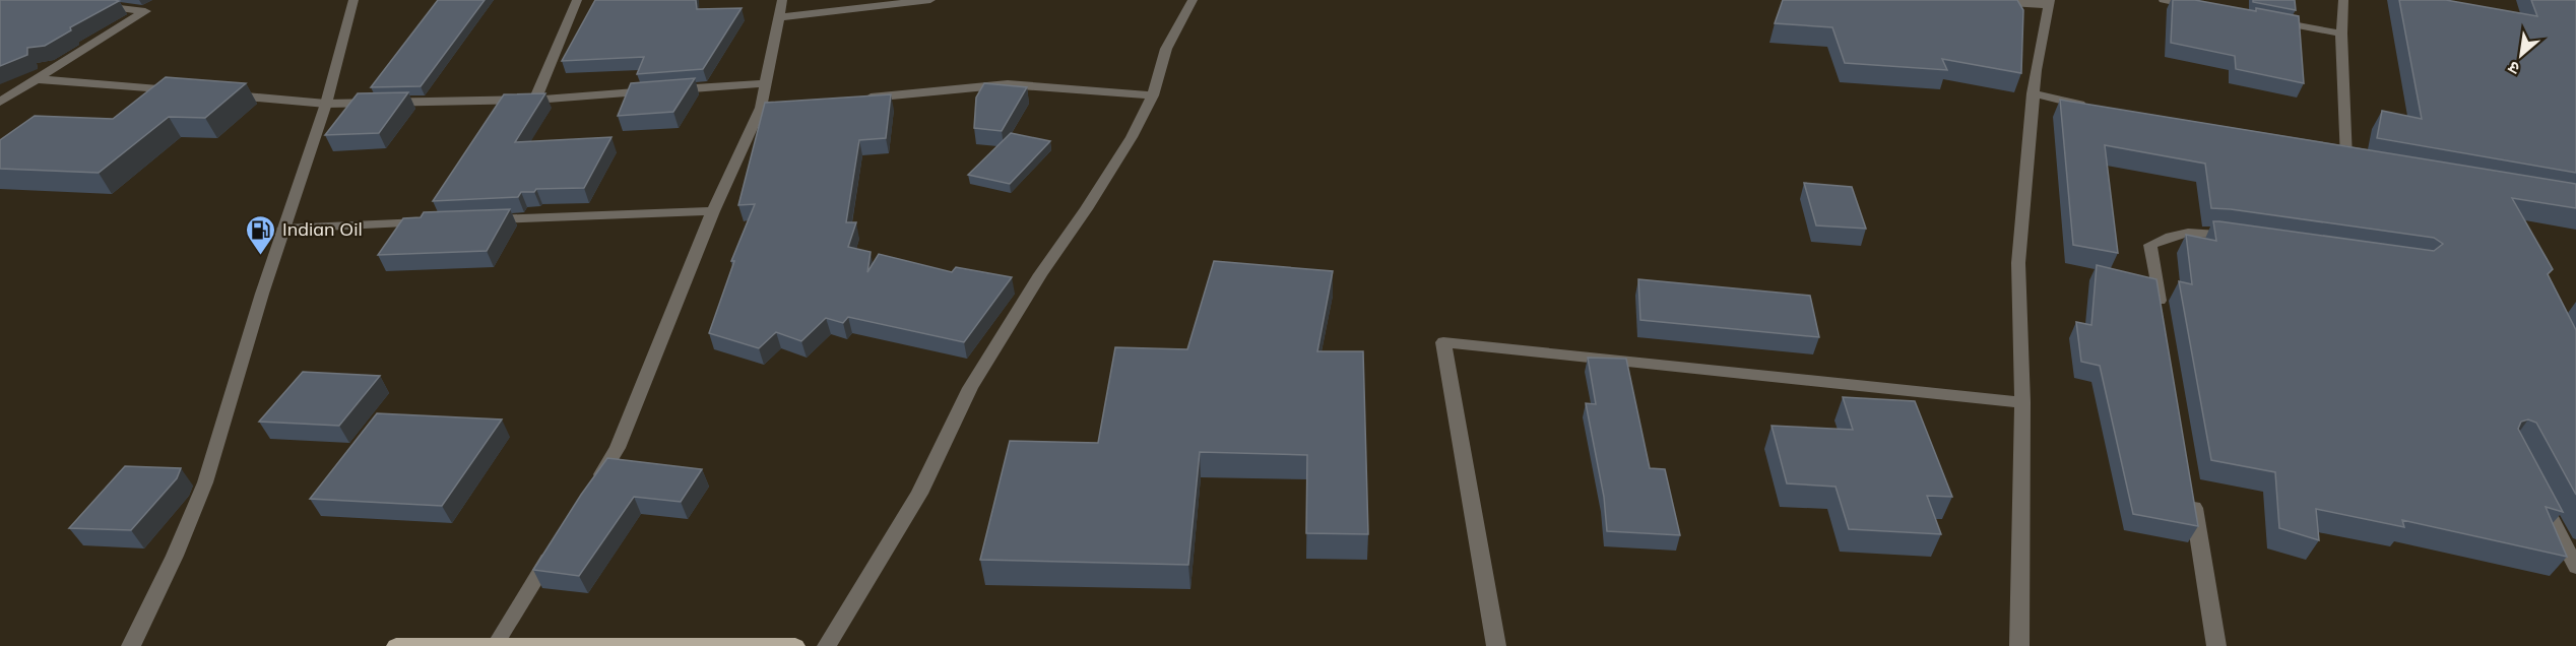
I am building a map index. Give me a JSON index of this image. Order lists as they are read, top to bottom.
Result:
{
  "places": {
    "fuel station": ["Indian Oil"]
  },
  "north": "bottom left"
}
